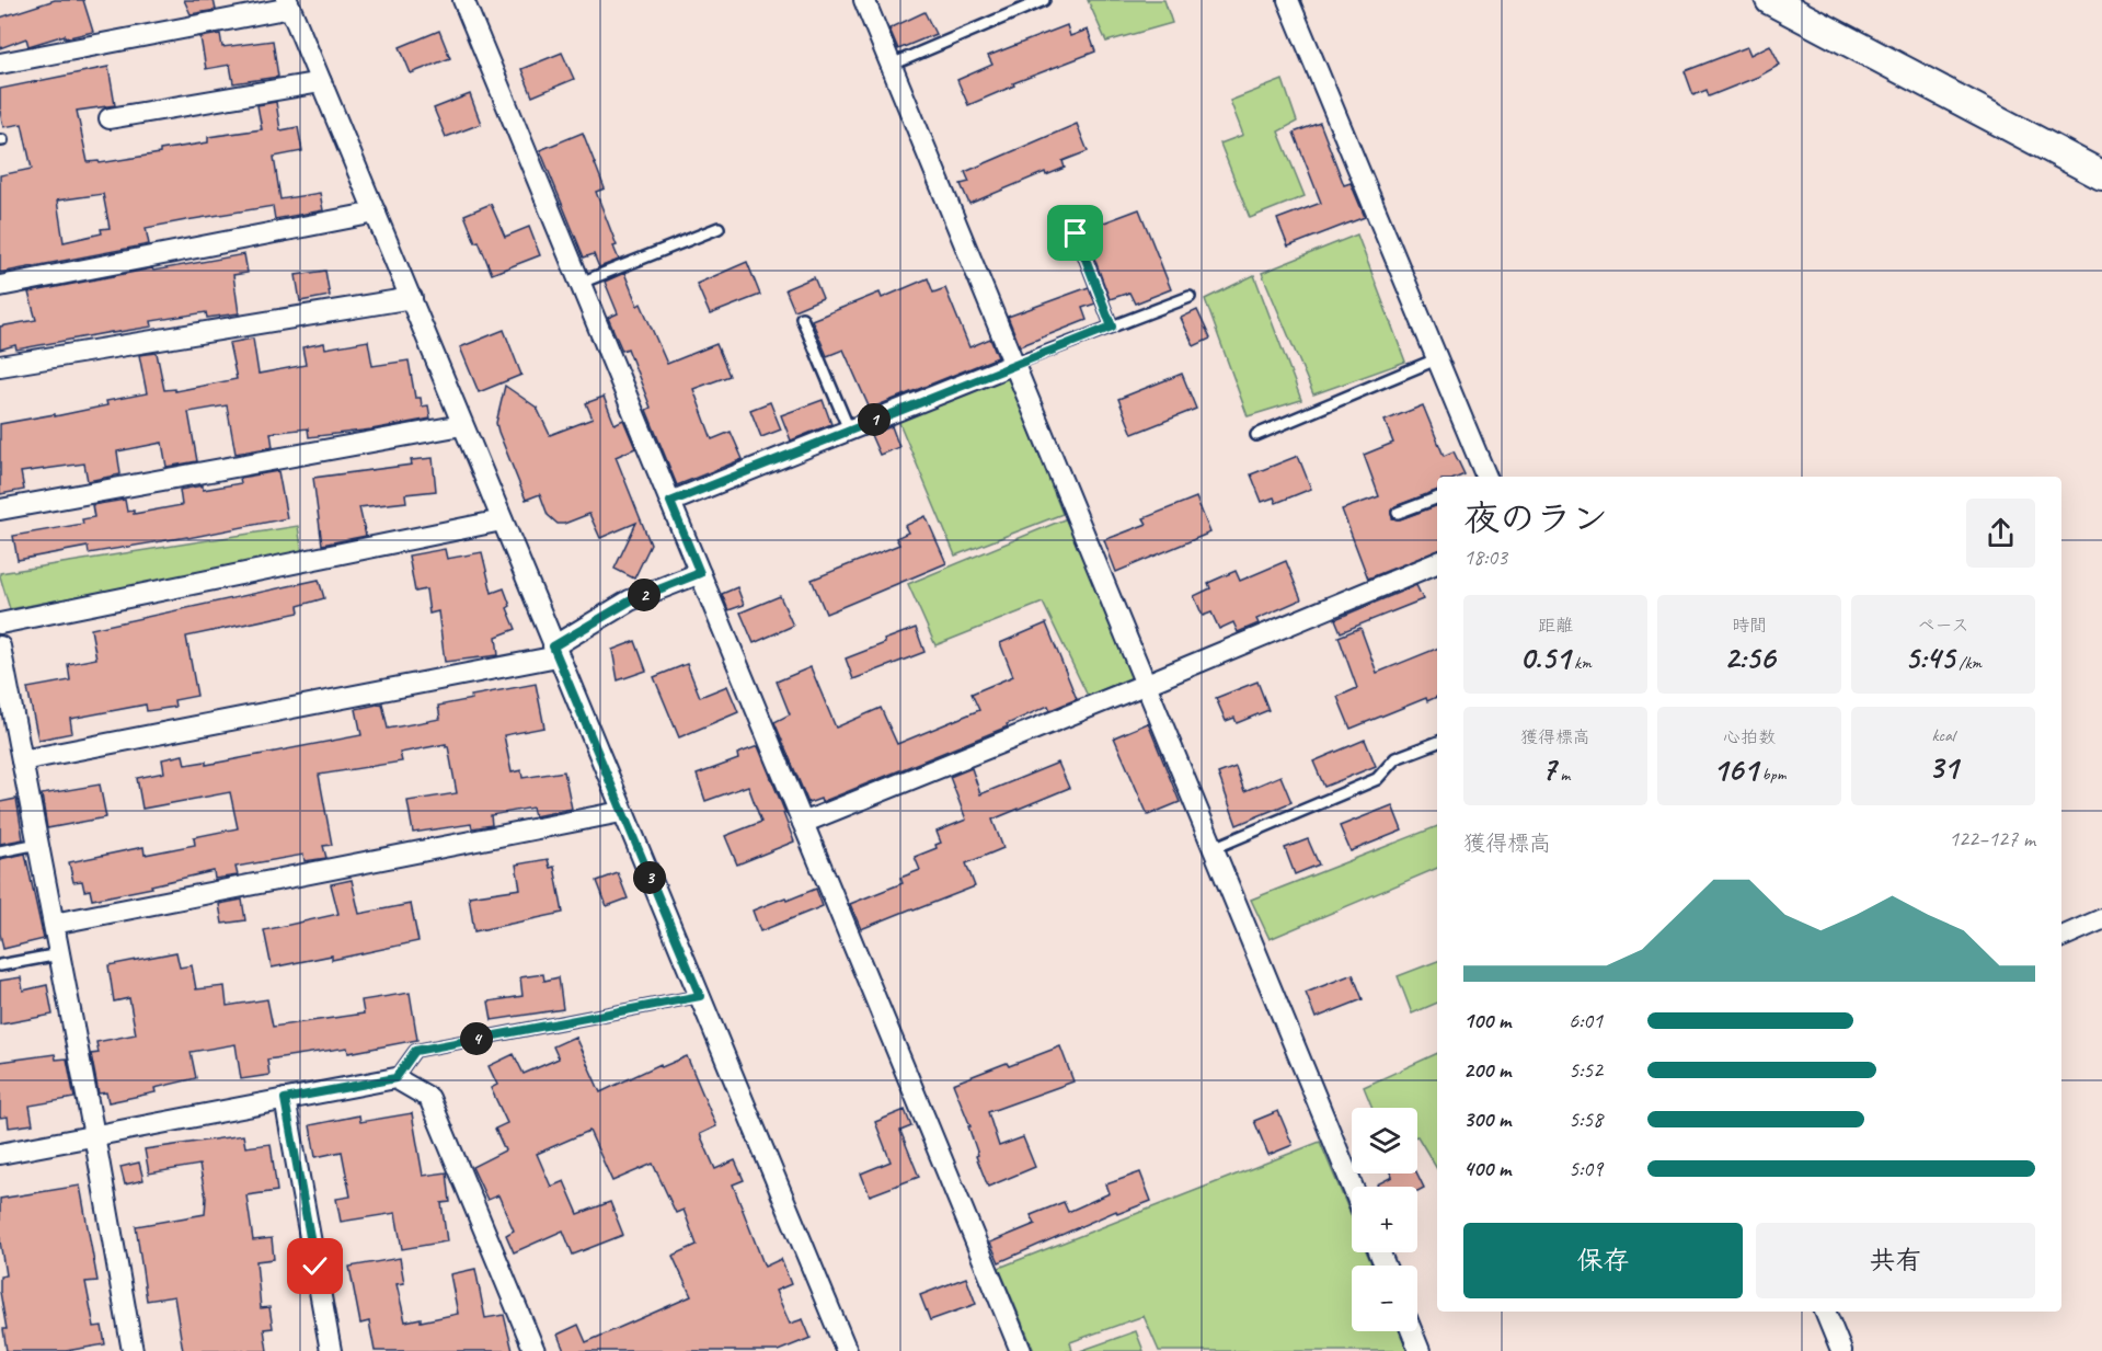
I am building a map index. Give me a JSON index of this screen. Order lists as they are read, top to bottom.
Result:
{
  "page": {
    "pins": [
      "1",
      "2",
      "3",
      "4"
    ],
    "heading": ["夜のラン", "18:03"],
    "stats": [
      ["距離", "0.51 km"],
      ["時間", "2:56"],
      ["ペース", "5:45 /km"],
      ["獲得標高", "7 m"],
      ["心拍数", "161 bpm"],
      ["kcal", "31"]
    ],
    "chart": ["獲得標高", "122–127 m"],
    "list": [
      {
        "name": "100 m",
        "note": "6:01"
      },
      {
        "name": "200 m",
        "note": "5:52"
      },
      {
        "name": "300 m",
        "note": "5:58"
      },
      {
        "name": "400 m",
        "note": "5:09"
      }
    ],
    "map_buttons": ["+", "−"],
    "buttons": ["保存", "共有"]
  }
}
